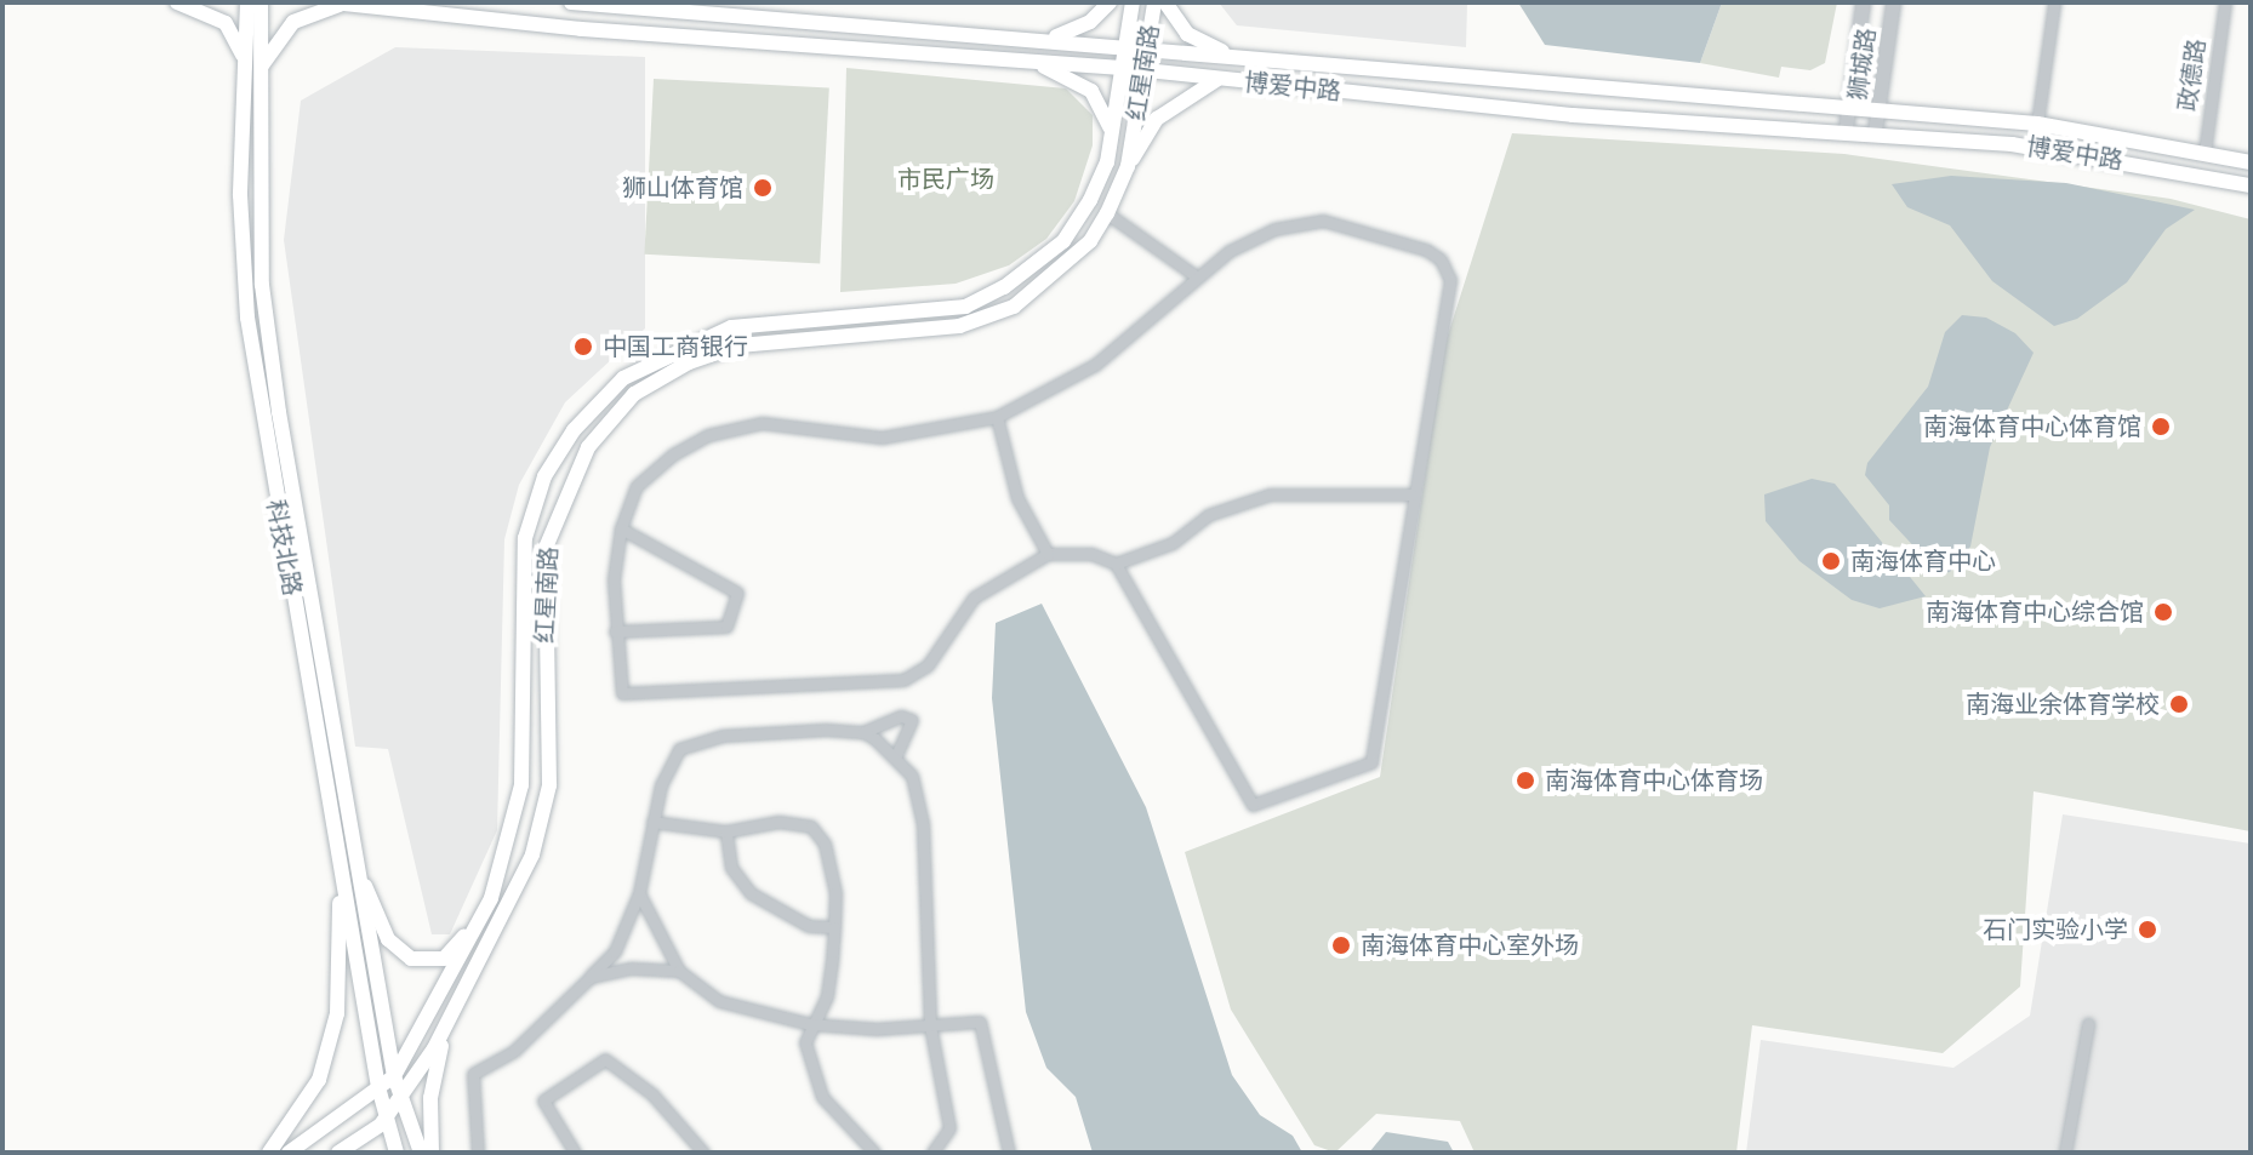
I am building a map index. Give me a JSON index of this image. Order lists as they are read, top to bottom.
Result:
{
  "streets": {
    "main road": ["红星南路", "博爱中路", "科技北路"],
    "street": ["狮城路", "政德路"]
  },
  "crossings": [
    ["狮城路", "博爱中路"],
    ["红星南路", "博爱中路"],
    ["红星南路", "科技北路"],
    ["政德路", "博爱中路"]
  ],
  "parks": ["市民广场"],
  "places": [
    "狮山体育馆",
    "中国工商银行",
    "南海体育中心体育馆",
    "南海体育中心",
    "南海体育中心综合馆",
    "南海业余体育学校",
    "南海体育中心体育场",
    "石门实验小学",
    "南海体育中心室外场"
  ]
}
